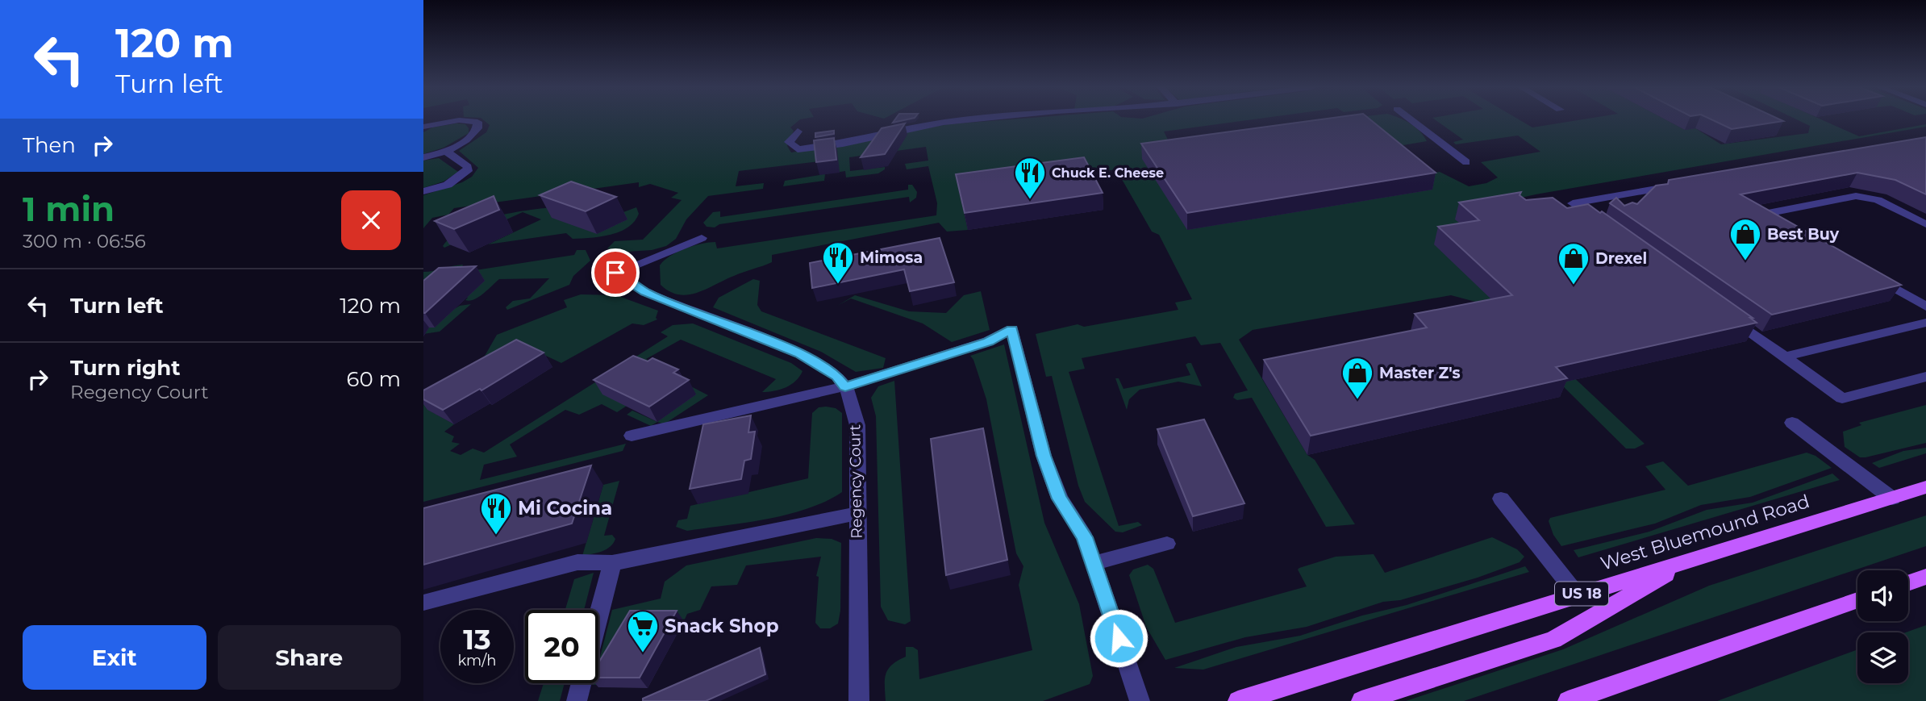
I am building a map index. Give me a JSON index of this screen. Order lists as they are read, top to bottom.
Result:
{
  "streets": {
    "main road": ["West Bluemound Road", "US 18"],
    "street": ["Regency Court"]
  },
  "places": {
    "restaurant": ["Chuck E. Cheese", "Mimosa", "Mi Cocina"],
    "shop": ["Best Buy", "Drexel", "Master Z's"],
    "supermarket": ["Snack Shop"]
  },
  "page": {
    "turn": ["120 m", "Turn left"],
    "then": "Then",
    "heading": ["1 min", "300 m · 06:56"],
    "list": [
      {
        "name": "Turn left",
        "value": "120 m"
      },
      {
        "name": "Turn right",
        "note": "Regency Court",
        "value": "60 m"
      }
    ],
    "speed": "13 km/h",
    "limit": "20",
    "buttons": ["Exit", "Share"]
  }
}
